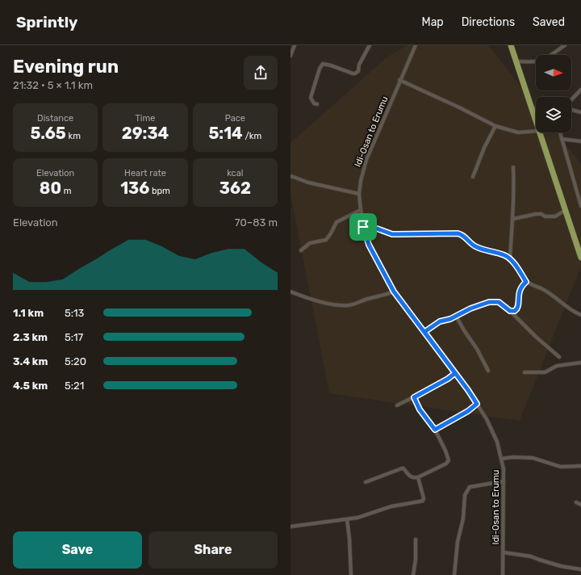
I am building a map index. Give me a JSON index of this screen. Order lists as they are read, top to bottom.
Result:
{
  "streets": {
    "street": ["Idi-Osan to Erumu"]
  },
  "north": "right",
  "page": {
    "header": "Sprintly",
    "nav": ["Map", "Directions", "Saved"],
    "heading": ["Evening run", "21:32 · 5 × 1.1 km"],
    "stats": [
      ["Distance", "5.65 km"],
      ["Time", "29:34"],
      ["Pace", "5:14 /km"],
      ["Elevation", "80 m"],
      ["Heart rate", "136 bpm"],
      ["kcal", "362"]
    ],
    "chart": ["Elevation", "70–83 m"],
    "list": [
      {
        "name": "1.1 km",
        "note": "5:13"
      },
      {
        "name": "2.3 km",
        "note": "5:17"
      },
      {
        "name": "3.4 km",
        "note": "5:20"
      },
      {
        "name": "4.5 km",
        "note": "5:21"
      }
    ],
    "buttons": ["Save", "Share"]
  }
}
